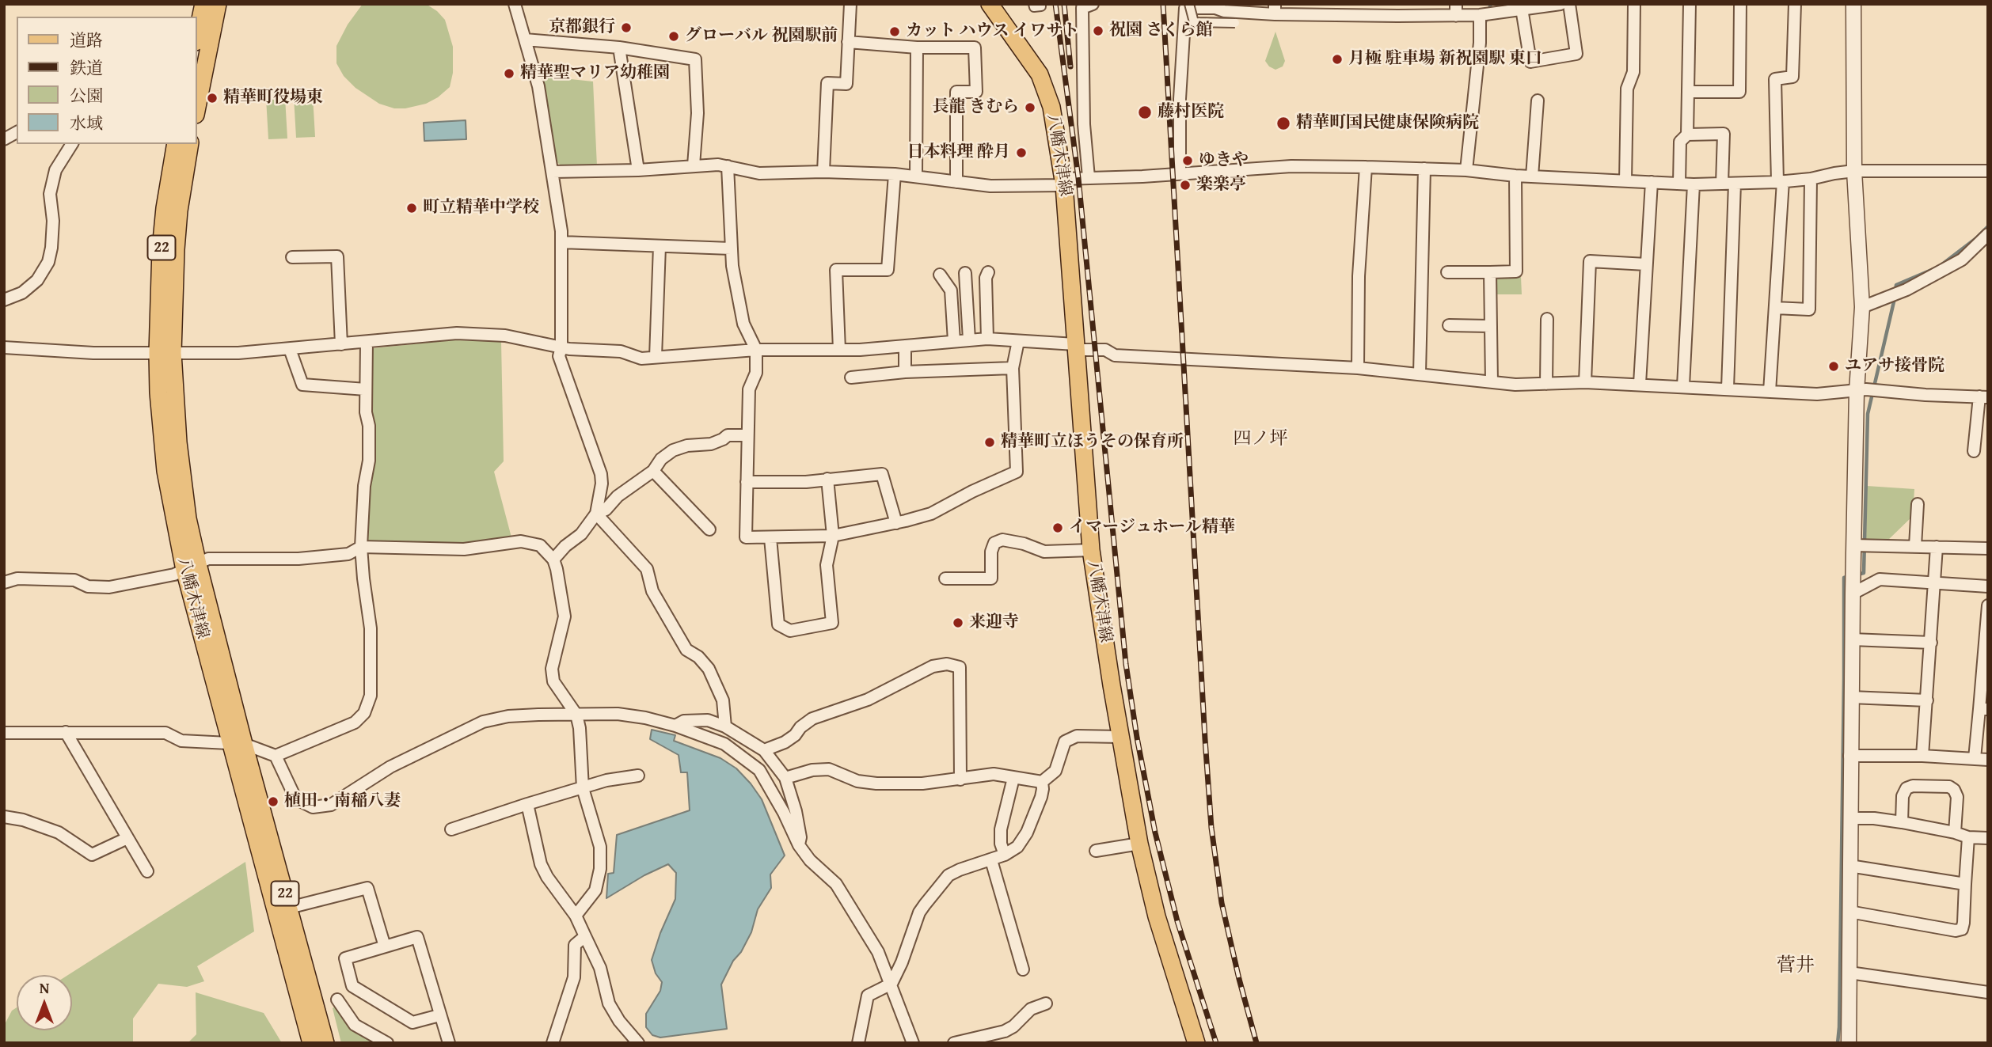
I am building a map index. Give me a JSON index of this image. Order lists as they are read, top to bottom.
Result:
{
  "streets": {
    "main road": ["八幡木津線", "22"]
  },
  "districts": ["四ノ坪", "菅井"],
  "places": [
    "京都銀行",
    "祝園 さくら館",
    "カット ハウス イワサト",
    "グローバル 祝園駅前",
    "月極 駐車場 新祝園駅 東口",
    "精華聖マリア幼稚園",
    "精華町役場東",
    "長龍 きむら",
    "藤村医院",
    "精華町国民健康保険病院",
    "日本料理 酔月",
    "ゆきや",
    "楽楽亭",
    "町立精華中学校",
    "ユアサ接骨院",
    "精華町立ほうその保育所",
    "イマージュホール精華",
    "来迎寺",
    "植田・南稲八妻"
  ],
  "legend": [
    "道路",
    "鉄道",
    "公園",
    "水域"
  ],
  "north": "top"
}
